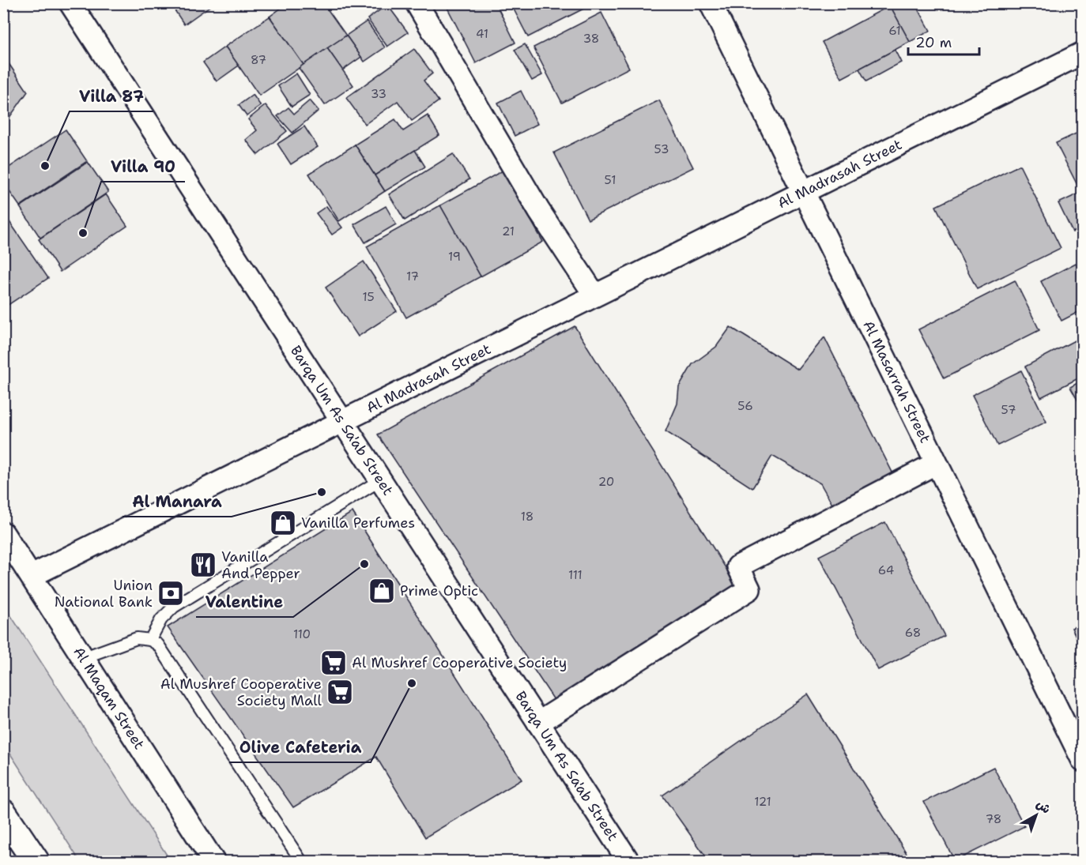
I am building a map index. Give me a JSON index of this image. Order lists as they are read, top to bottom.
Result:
{
  "streets": {
    "street": [
      "Al Madrasah Street",
      "Al Masarrah Street",
      "Barqa Um As Sa'ab Street",
      "Al Maqam Street"
    ]
  },
  "crossings": [
    ["Al Madrasah Street", "Al Masarrah Street"],
    ["Al Madrasah Street", "Barqa Um As Sa'ab Street"],
    ["Al Madrasah Street", "Al Maqam Street"]
  ],
  "places": {
    "other": [
      "Villa 87",
      "Villa 90",
      "Al Manara",
      "Valentine",
      "Olive Cafeteria"
    ],
    "shop": ["Vanilla Perfumes", "Prime Optic"],
    "restaurant": ["Vanilla And Pepper"],
    "bank": ["Union National Bank"],
    "supermarket": ["Al Mushref Cooperative Society", "Al Mushref Cooperative Society Mall"]
  },
  "house_numbers": [
    "61",
    "41",
    "38",
    "87",
    "33",
    "53",
    "51",
    "21",
    "19",
    "17",
    "15",
    "56",
    "57",
    "20",
    "18",
    "64",
    "111",
    "68",
    "110",
    "121",
    "78"
  ],
  "scale_bar": "20 m",
  "north": "top right"
}
